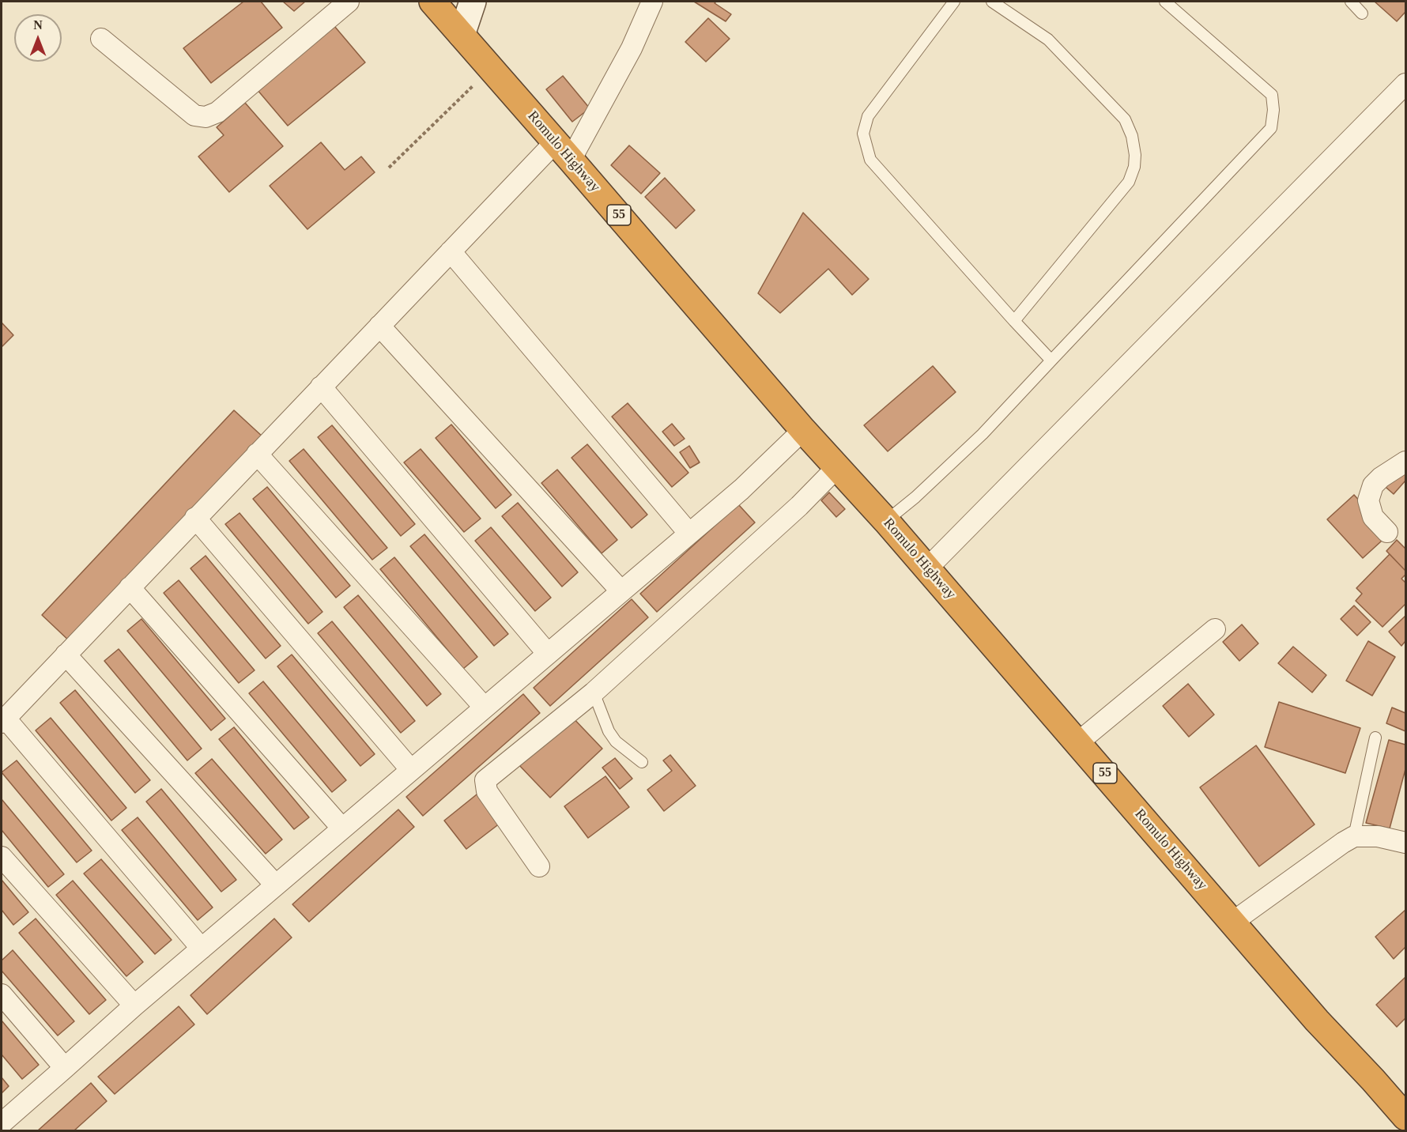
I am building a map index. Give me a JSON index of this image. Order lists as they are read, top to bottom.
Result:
{
  "streets": {
    "highway": ["Romulo Highway", "55"]
  },
  "north": "top"
}
